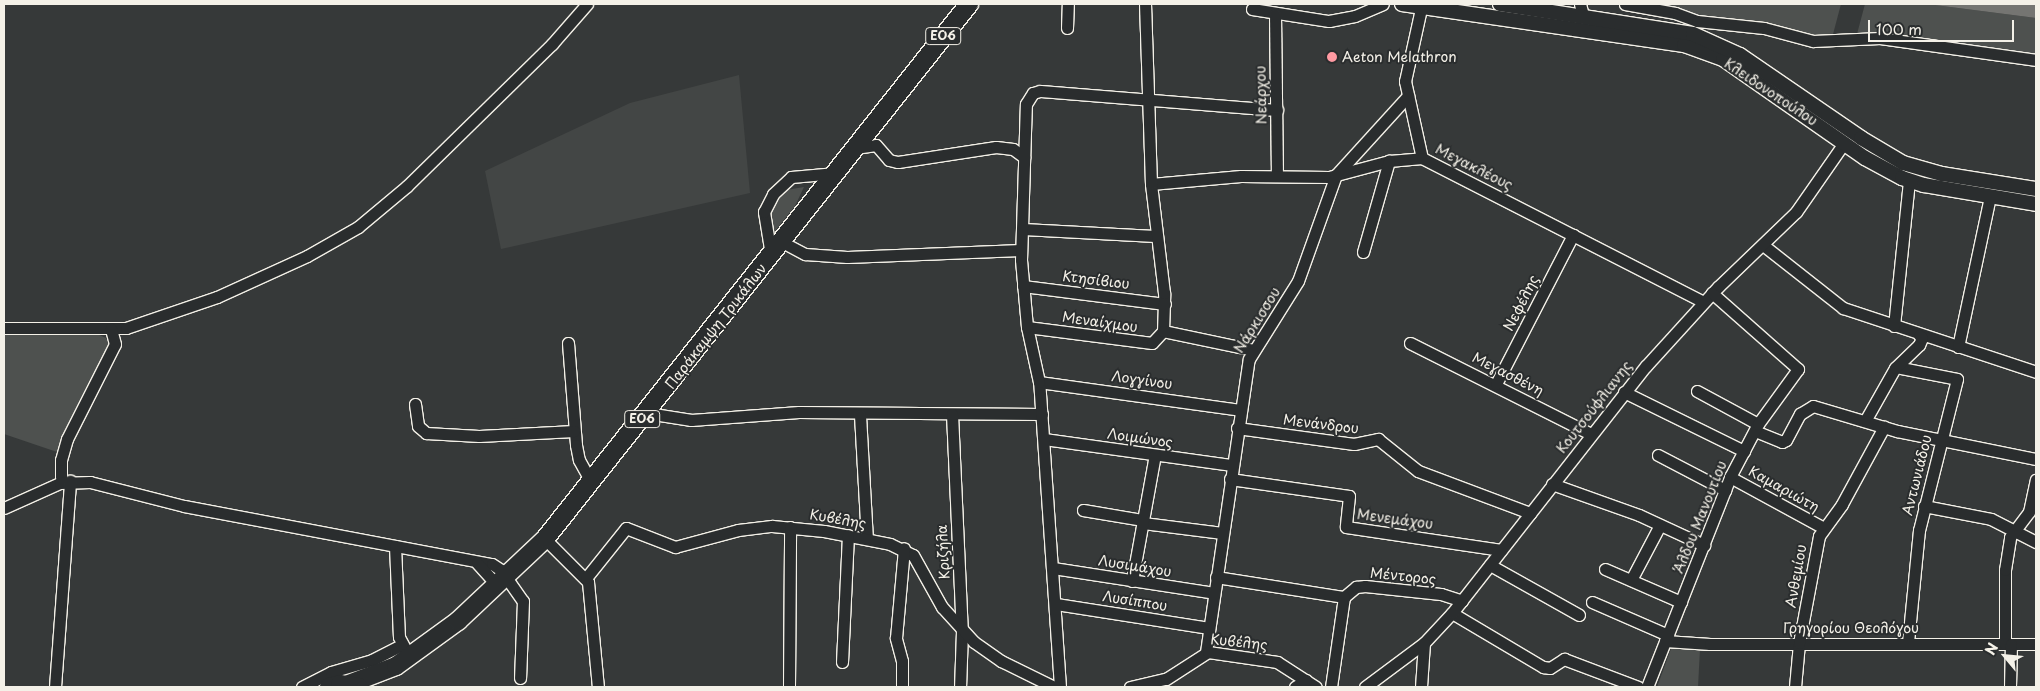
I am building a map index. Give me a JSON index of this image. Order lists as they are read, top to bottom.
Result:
{
  "streets": {
    "main road": ["ΕΟ6", "Παράκαμψη Τρικάλων"],
    "street": [
      "Κλειδονοπούλου",
      "Νεάρχου",
      "Μεγακλέους",
      "Κτησίβιου",
      "Νεφέλης",
      "Νάρκισσου",
      "Μεναίχμου",
      "Μεγασθένη",
      "Λογγίνου",
      "Κουτσούφλιανης",
      "Μενάνδρου",
      "Λοιμώνος",
      "Αντωνιάδου",
      "Καμαριώτη",
      "Άλδου Μανουτίου",
      "Κυβέλης",
      "Μενεμάχου",
      "Κριζήλα",
      "Λυσιμάχου",
      "Μέντορος",
      "Ανθεμίου",
      "Λυσίππου",
      "Γρηγορίου Θεολόγου"
    ]
  },
  "crossings": [
    ["ΕΟ6", "Παράκαμψη Τρικάλων"],
    ["Κλειδονοπούλου", "Κουτσούφλιανης"],
    ["Νεάρχου", "Μεγακλέους"],
    ["Μεγακλέους", "Νεφέλης"],
    ["Μεγακλέους", "Νάρκισσου"],
    ["Μεγακλέους", "Κουτσούφλιανης"],
    ["Νεφέλης", "Μεγασθένη"],
    ["Νάρκισσου", "Λογγίνου"],
    ["Νάρκισσου", "Μενάνδρου"],
    ["Νάρκισσου", "Λοιμώνος"],
    ["Νάρκισσου", "Κυβέλης"],
    ["Νάρκισσου", "Μενεμάχου"],
    ["Νάρκισσου", "Λυσιμάχου"],
    ["Νάρκισσου", "Λυσίππου"],
    ["Μεγασθένη", "Κουτσούφλιανης"],
    ["Κουτσούφλιανης", "Μενάνδρου"],
    ["Κουτσούφλιανης", "Άλδου Μανουτίου"],
    ["Κουτσούφλιανης", "Μενεμάχου"],
    ["Κουτσούφλιανης", "Μέντορος"],
    ["Αντωνιάδου", "Γρηγορίου Θεολόγου"],
    ["Καμαριώτη", "Άλδου Μανουτίου"],
    ["Καμαριώτη", "Ανθεμίου"],
    ["Άλδου Μανουτίου", "Γρηγορίου Θεολόγου"],
    ["Ανθεμίου", "Γρηγορίου Θεολόγου"]
  ],
  "places": ["Aeton Melathron"],
  "scale_bar": "100 m",
  "north": "top left"
}
